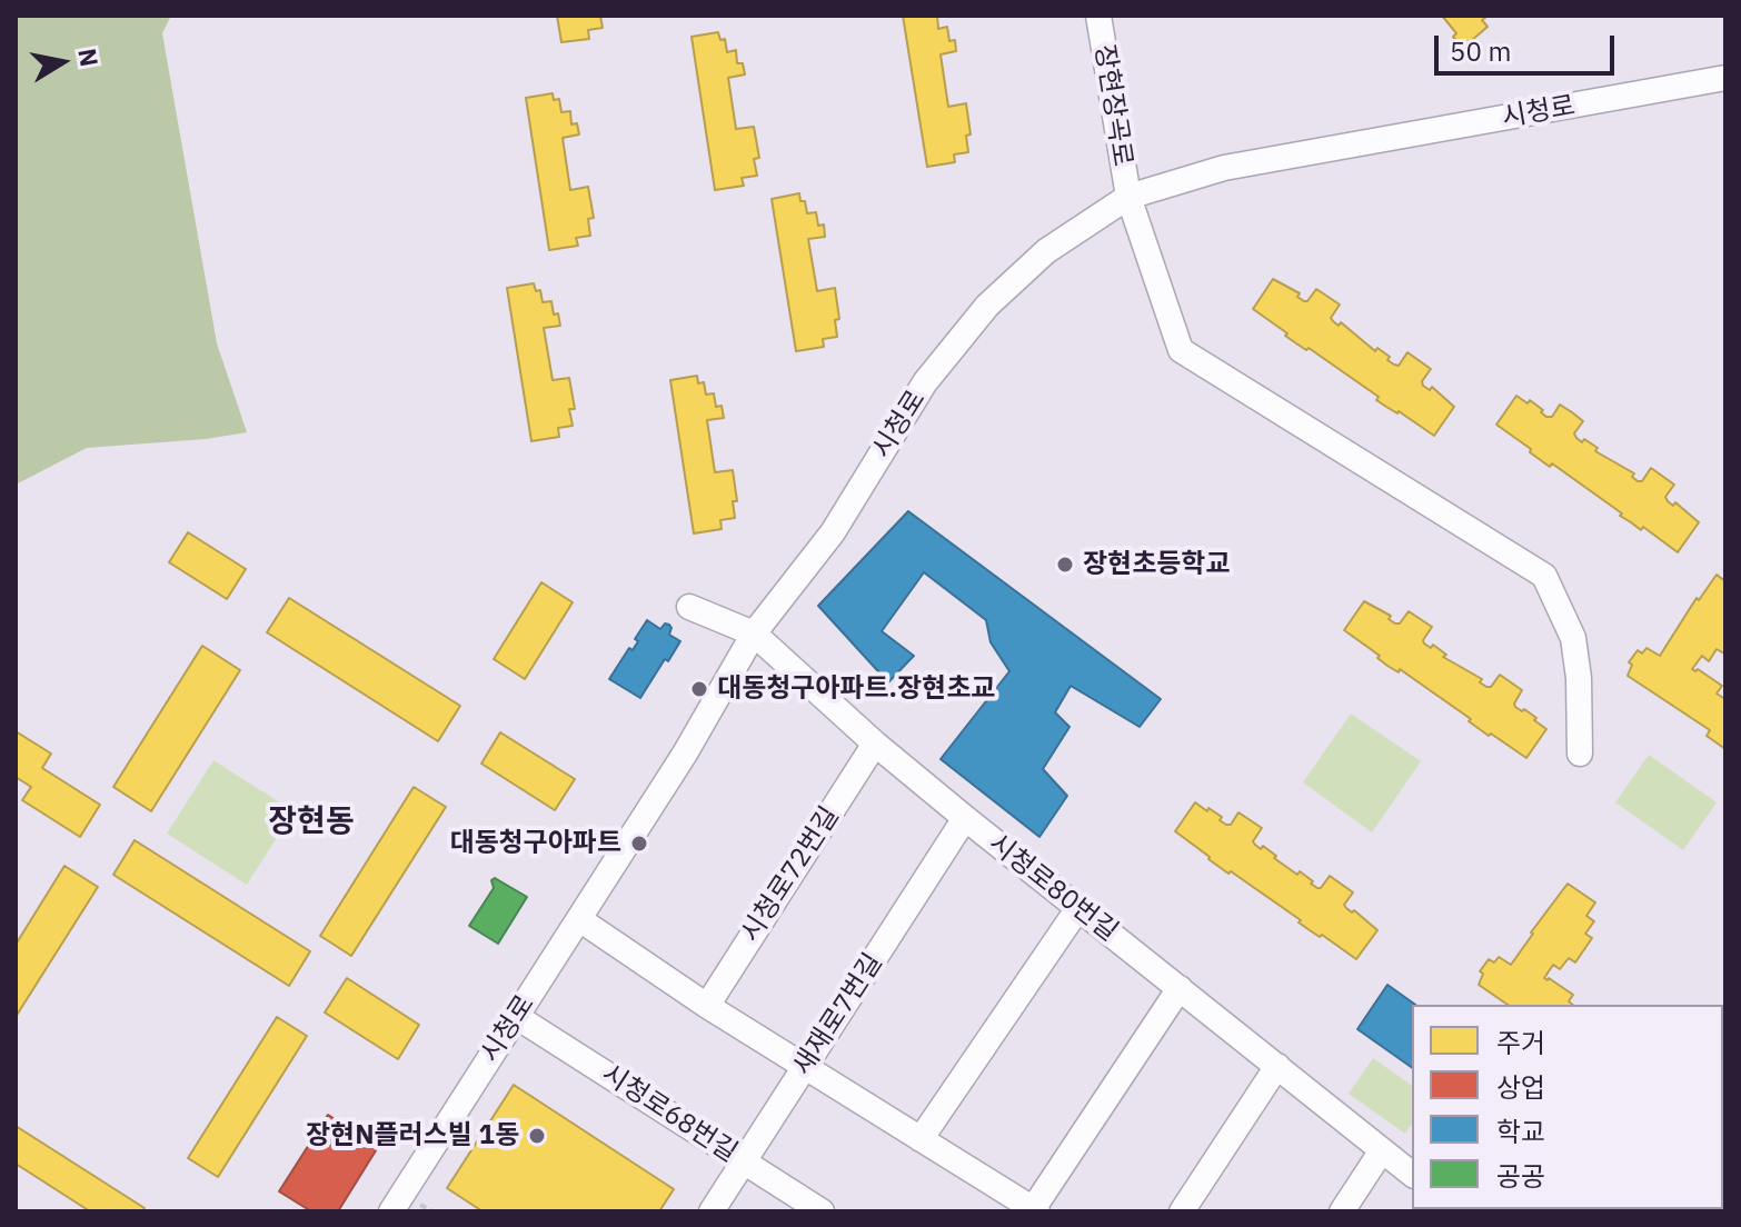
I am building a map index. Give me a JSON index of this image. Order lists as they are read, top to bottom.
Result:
{
  "streets": {
    "street": [
      "장현장곡로",
      "시청로",
      "시청로72번길",
      "시청로80번길",
      "새재로7번길",
      "시청로68번길"
    ]
  },
  "crossings": [
    ["장현장곡로", "시청로"],
    ["시청로", "시청로80번길"],
    ["시청로", "시청로68번길"],
    ["시청로72번길", "시청로80번길"],
    ["시청로80번길", "새재로7번길"],
    ["새재로7번길", "시청로68번길"]
  ],
  "districts": ["장현동"],
  "places": [
    "장현초등학교",
    "대동청구아파트.장현초교",
    "대동청구아파트",
    "장현N플러스빌 1동"
  ],
  "legend": [
    "주거",
    "상업",
    "학교",
    "공공"
  ],
  "scale_bar": "50 m",
  "north": "right"
}
